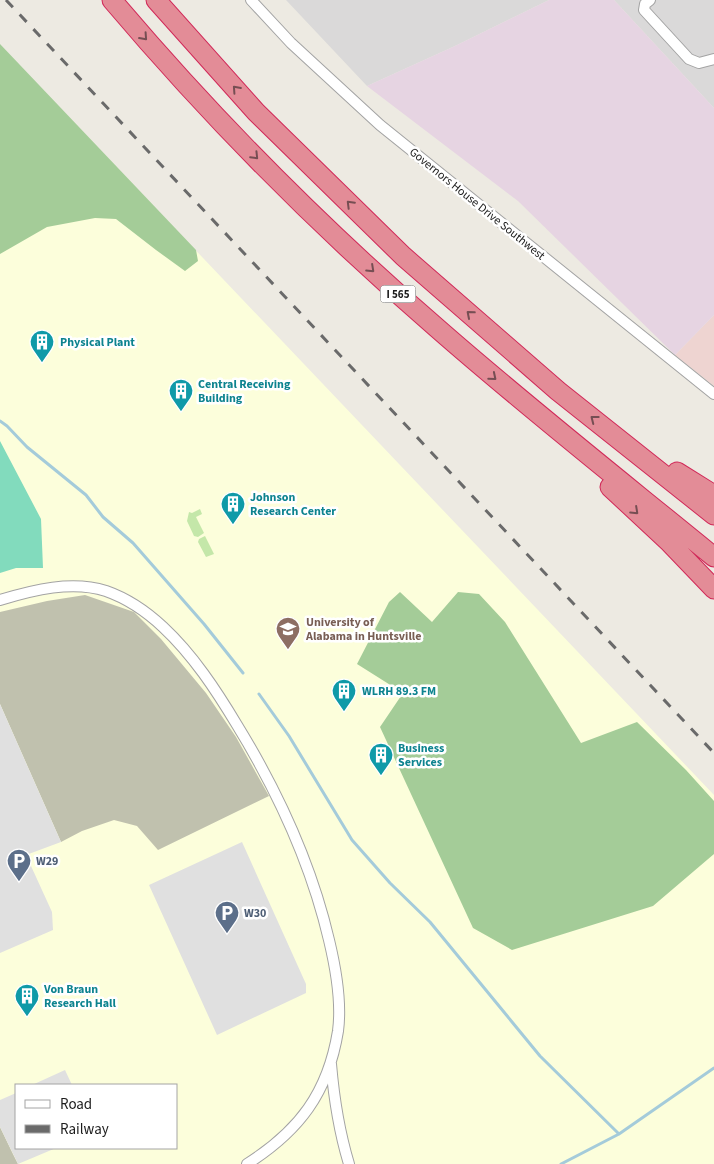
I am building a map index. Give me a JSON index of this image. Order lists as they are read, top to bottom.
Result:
{
  "streets": {
    "highway": ["I 565"],
    "street": ["Governors House Drive Southwest"]
  },
  "places": {
    "building": [
      "Physical Plant",
      "Central Receiving Building",
      "Johnson Research Center",
      "WLRH 89.3 FM",
      "Business Services",
      "Von Braun Research Hall"
    ],
    "school or university": ["University of Alabama in Huntsville"],
    "parking": ["W29", "W30"]
  },
  "legend": ["Road", "Railway"]
}
